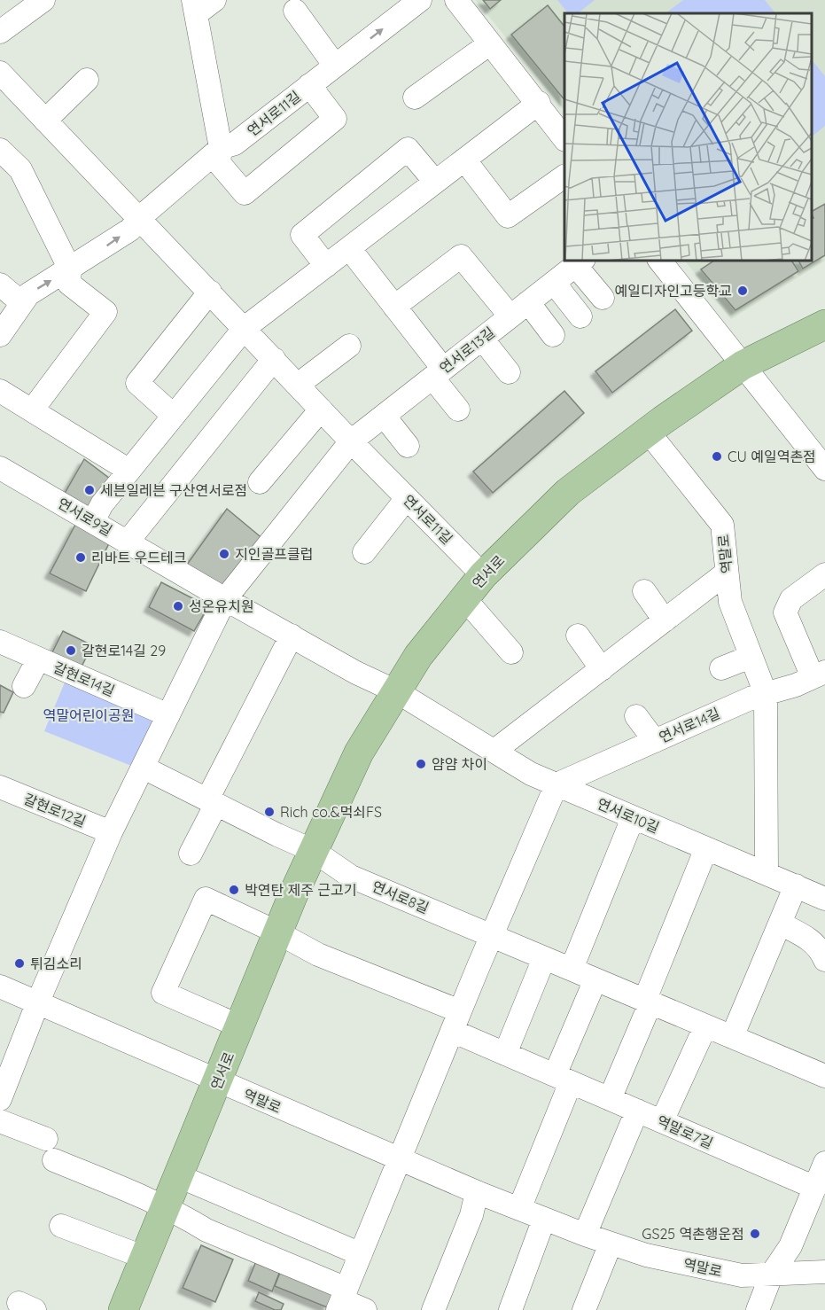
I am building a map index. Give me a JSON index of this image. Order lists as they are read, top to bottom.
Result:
{
  "streets": {
    "main road": ["연서로"],
    "street": [
      "연서로11길",
      "연서로13길",
      "연서로9길",
      "역말로",
      "갈현로14길",
      "연서로14길",
      "갈현로12길",
      "연서로10길",
      "연서로8길",
      "역말로7길"
    ]
  },
  "crossings": [
    ["연서로11길", "연서로13길"],
    ["연서로11길", "연서로"],
    ["연서로9길", "연서로"],
    ["연서로9길", "연서로10길"],
    ["역말로", "연서로"],
    ["역말로", "연서로14길"],
    ["연서로", "연서로10길"],
    ["연서로", "연서로8길"],
    ["연서로14길", "연서로10길"]
  ],
  "parks": ["역말어린이공원"],
  "places": [
    "예일디자인고등학교",
    "CU 예일역촌점",
    "세븐일레븐 구산연서로점",
    "지인골프클럽",
    "리바트 우드테크",
    "성온유치원",
    "갈현로14길 29",
    "얌얌 차이",
    "Rich co.&먹쇠FS",
    "박연탄 제주 근고기",
    "튀김소리",
    "GS25 역촌행운점"
  ]
}
